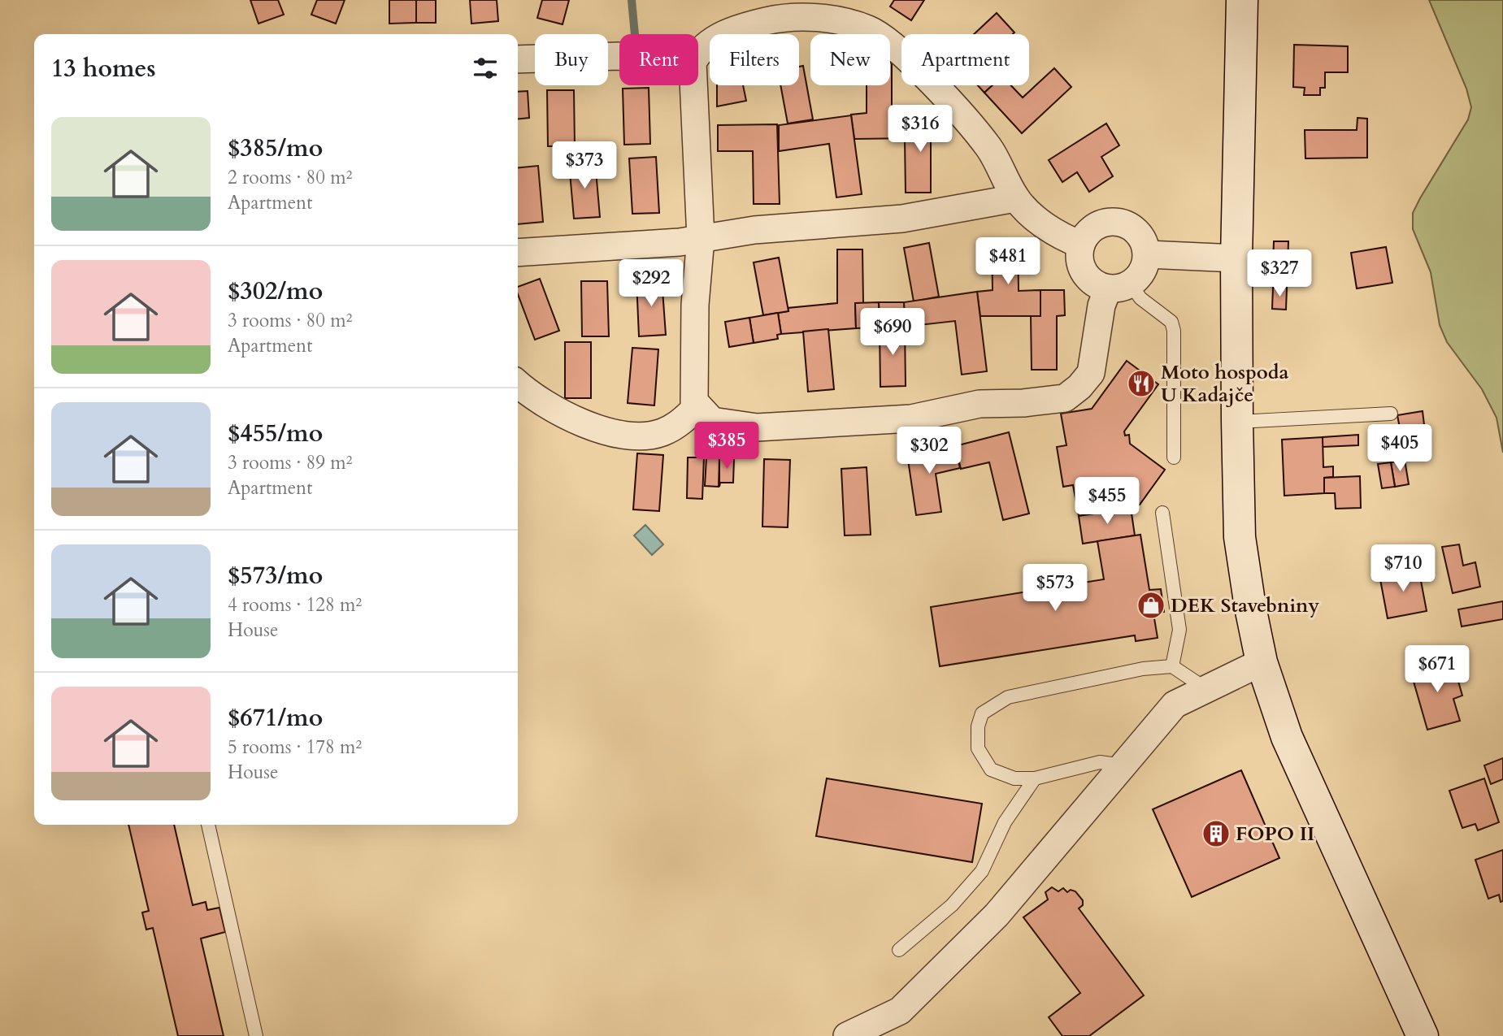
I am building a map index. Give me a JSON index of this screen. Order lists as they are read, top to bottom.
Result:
{
  "places": {
    "restaurant": ["Moto hospoda U Kadajče"],
    "shop": ["DEK Stavebniny"],
    "building": ["FOPO II"]
  },
  "page": {
    "chip": [
      "Buy",
      "Rent",
      "Filters",
      "New",
      "Apartment"
    ],
    "heading": "13 homes",
    "list": [
      {
        "name": "$385/mo",
        "note": "2 rooms · 80 m² · Apartment"
      },
      {
        "name": "$302/mo",
        "note": "3 rooms · 80 m² · Apartment"
      },
      {
        "name": "$455/mo",
        "note": "3 rooms · 89 m² · Apartment"
      },
      {
        "name": "$573/mo",
        "note": "4 rooms · 128 m² · House"
      },
      {
        "name": "$671/mo",
        "note": "5 rooms · 178 m² · House"
      }
    ],
    "price": [
      "$316",
      "$373",
      "$481",
      "$327",
      "$292",
      "$690",
      "$385",
      "$405",
      "$302",
      "$455",
      "$710",
      "$573",
      "$671"
    ]
  }
}
